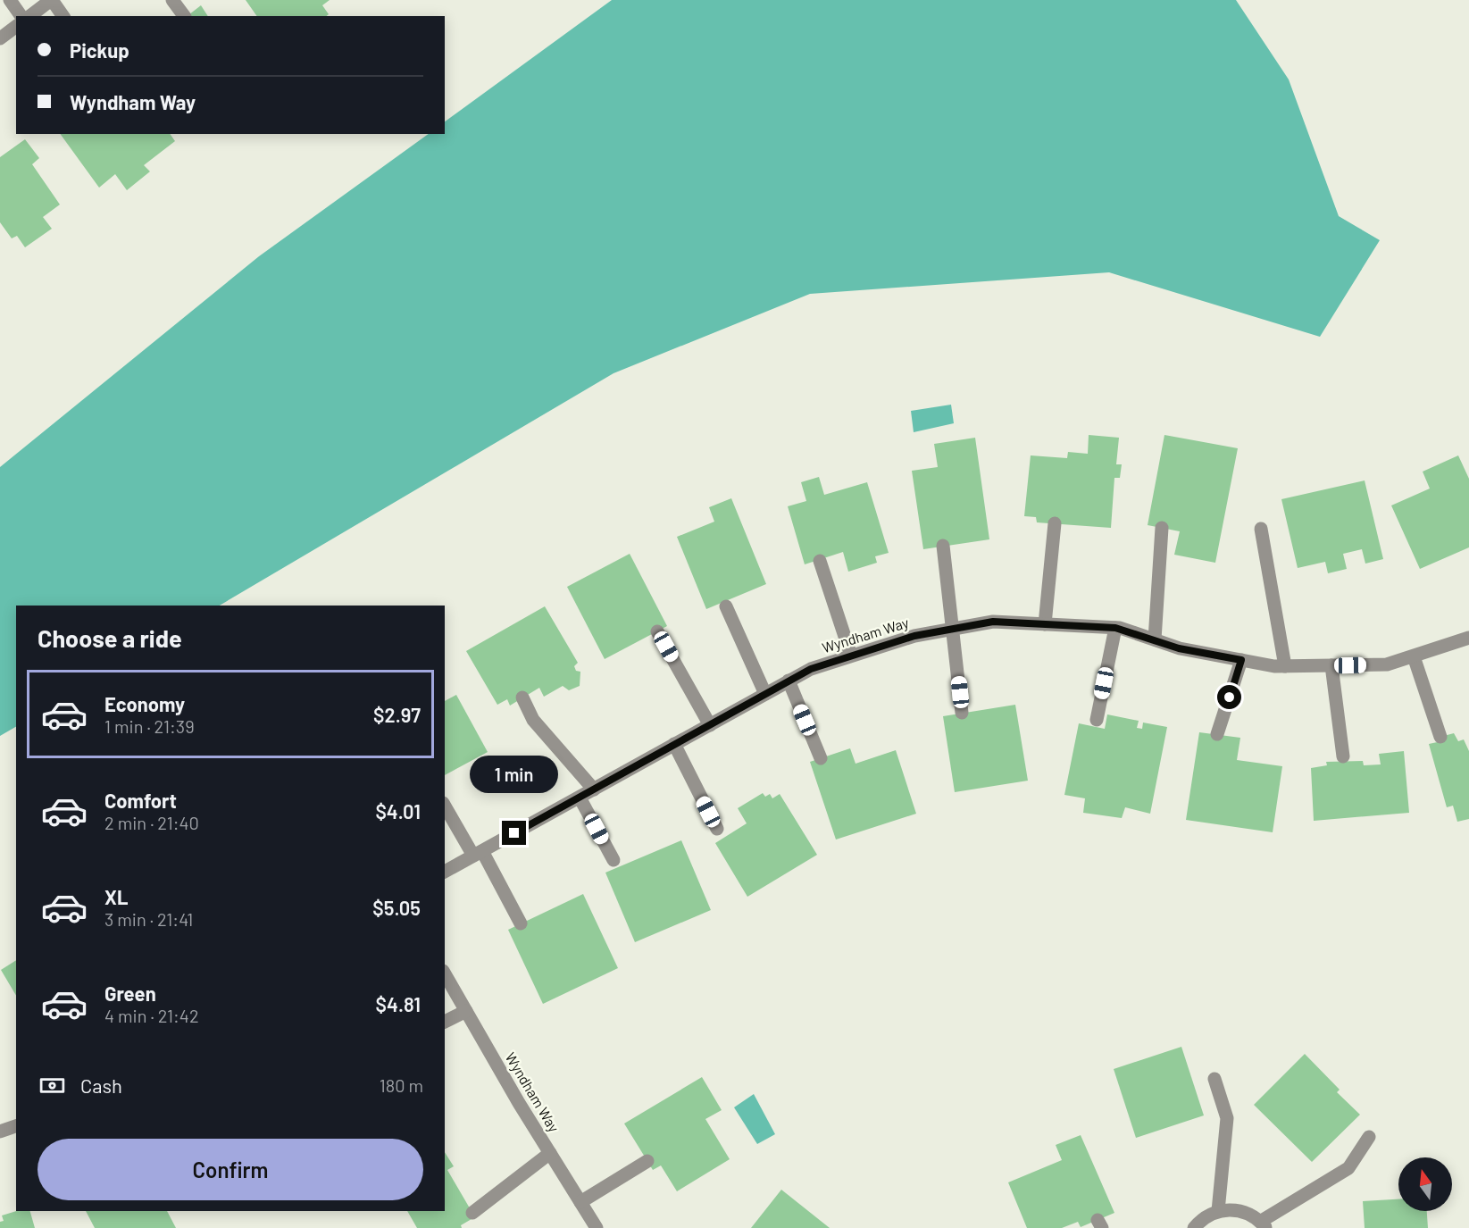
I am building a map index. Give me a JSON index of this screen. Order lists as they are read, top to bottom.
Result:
{
  "streets": {
    "street": ["Wyndham Way"]
  },
  "north": "top",
  "page": {
    "banner": ["Pickup", "Wyndham Way"],
    "heading": "Choose a ride",
    "list": [
      {
        "name": "Economy",
        "note": "1 min · 21:39",
        "value": "$2.97"
      },
      {
        "name": "Comfort",
        "note": "2 min · 21:40",
        "value": "$4.01"
      },
      {
        "name": "XL",
        "note": "3 min · 21:41",
        "value": "$5.05"
      },
      {
        "name": "Green",
        "note": "4 min · 21:42",
        "value": "$4.81"
      }
    ],
    "bubble": "1 min",
    "pay": ["Cash", "180 m"],
    "buttons": "Confirm"
  }
}
